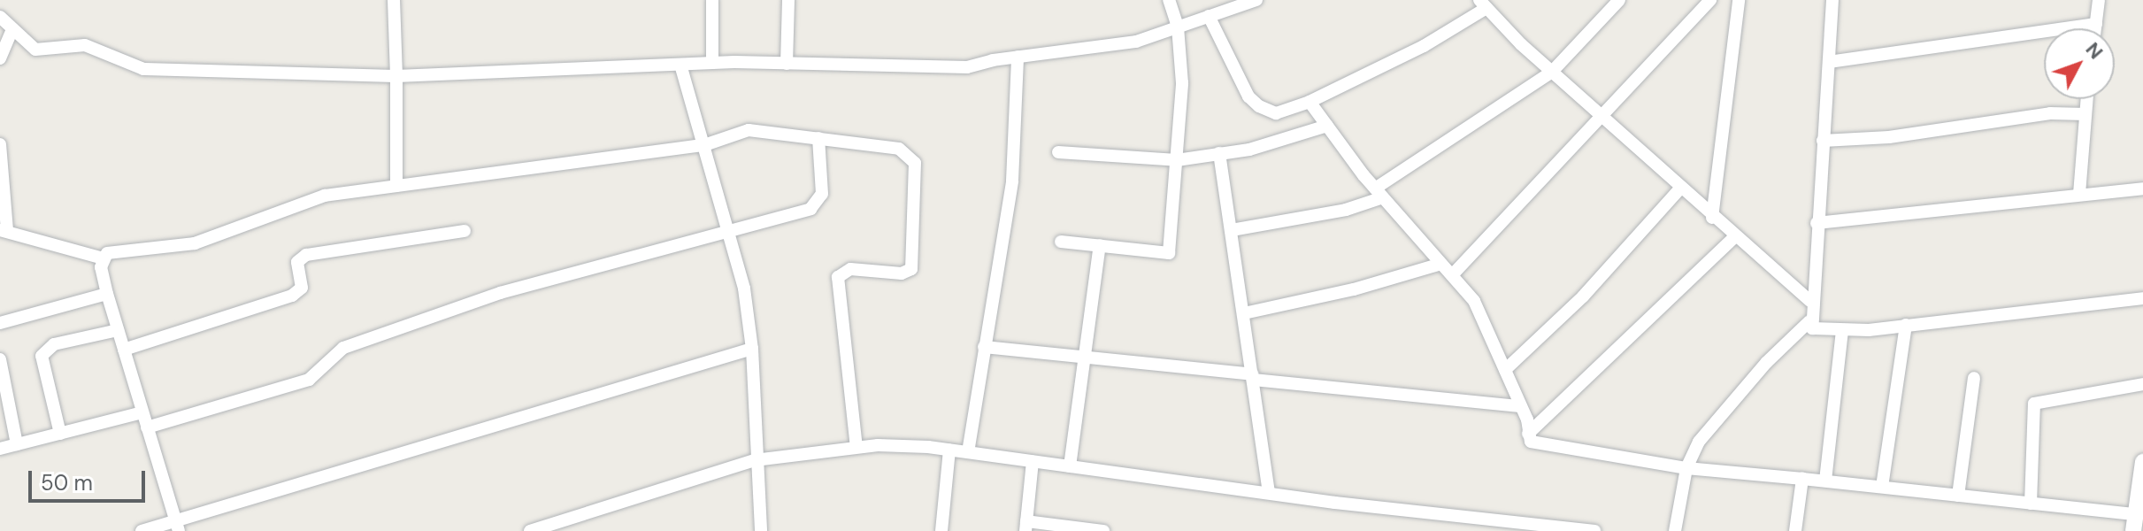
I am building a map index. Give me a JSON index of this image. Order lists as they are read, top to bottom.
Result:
{
  "scale_bar": "50 m",
  "north": "top right"
}
